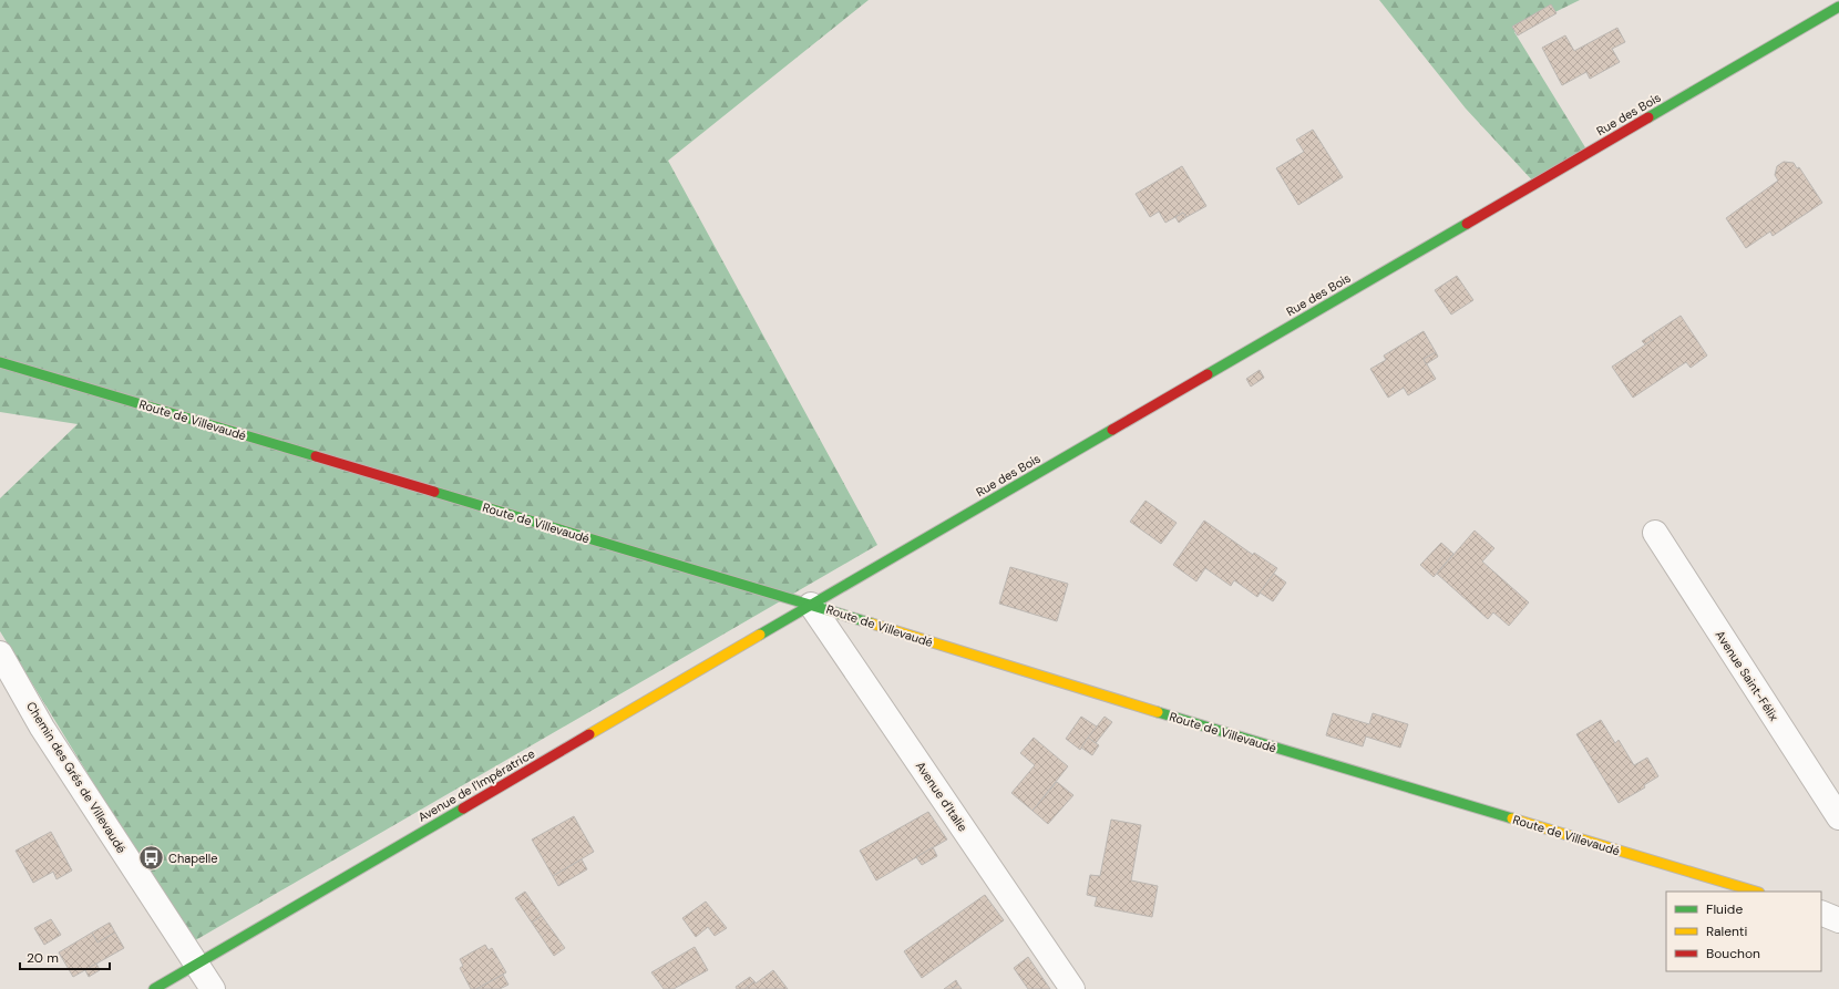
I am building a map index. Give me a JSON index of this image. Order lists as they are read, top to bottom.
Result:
{
  "streets": {
    "street": [
      "Rue des Bois",
      "Route de Villevaudé",
      "Avenue Saint-Félix",
      "Chemin des Grés de Villevaudé",
      "Avenue de l'Impératrice",
      "Avenue d'Italie"
    ]
  },
  "crossings": [
    ["Rue des Bois", "Route de Villevaudé"],
    ["Rue des Bois", "Avenue de l'Impératrice"],
    ["Rue des Bois", "Avenue d'Italie"],
    ["Route de Villevaudé", "Avenue de l'Impératrice"],
    ["Route de Villevaudé", "Avenue d'Italie"],
    ["Chemin des Grés de Villevaudé", "Avenue de l'Impératrice"],
    ["Avenue de l'Impératrice", "Avenue d'Italie"]
  ],
  "places": {
    "bus stop": ["Chapelle"]
  },
  "legend": ["Fluide", "Ralenti", "Bouchon"],
  "scale_bar": "20 m"
}
